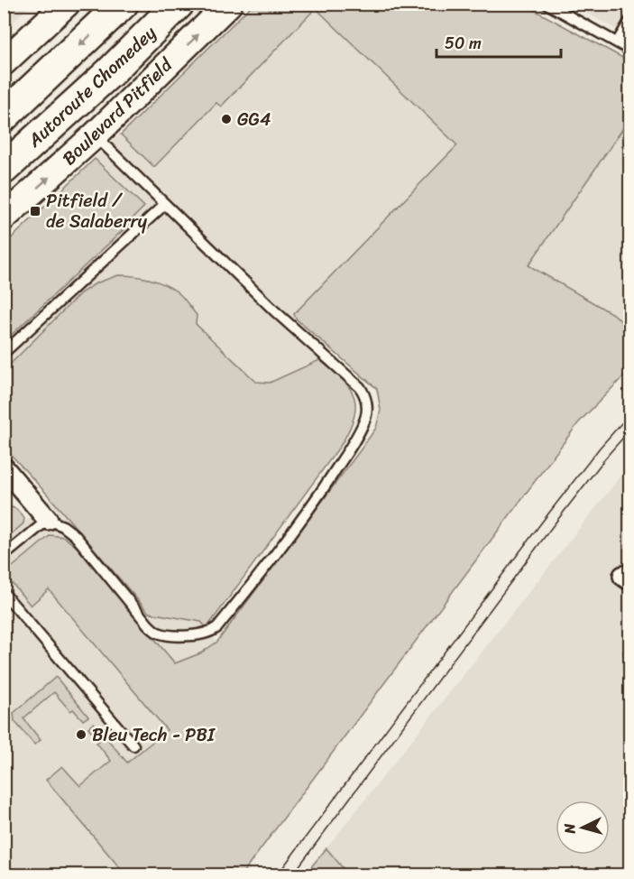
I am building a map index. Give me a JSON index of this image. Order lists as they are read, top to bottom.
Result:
{
  "streets": {
    "highway": ["Autoroute Chomedey"],
    "main road": ["Boulevard Pitfield"]
  },
  "one_way": ["Boulevard Pitfield"],
  "places": {
    "other": ["GG4", "Bleu Tech - PBI"],
    "transit": ["Pitfield / de Salaberry"]
  },
  "scale_bar": "50 m",
  "north": "left"
}
